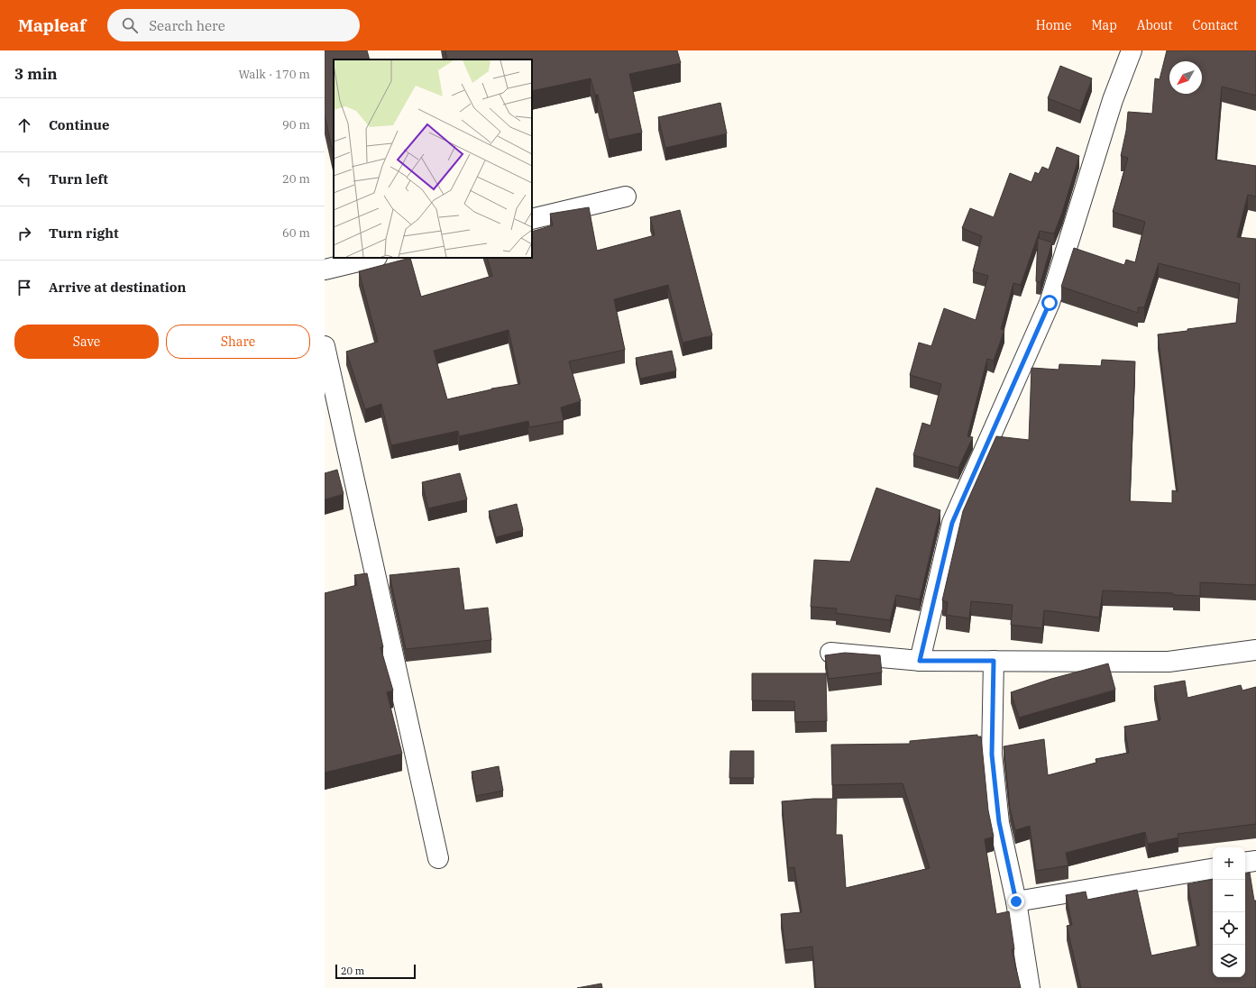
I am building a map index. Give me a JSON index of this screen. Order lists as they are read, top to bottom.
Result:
{
  "scale_bar": "20 m",
  "north": "bottom left",
  "page": {
    "header": "Mapleaf",
    "search": "Search here",
    "nav": [
      "Home",
      "Map",
      "About",
      "Contact"
    ],
    "heading": ["3 min", "Walk · 170 m"],
    "list": [
      ["Continue", "90 m"],
      ["Turn left", "20 m"],
      ["Turn right", "60 m"],
      "Arrive at destination"
    ],
    "buttons": ["Save", "Share"],
    "map_buttons": ["+", "−"],
    "scale": "20 m"
  }
}
